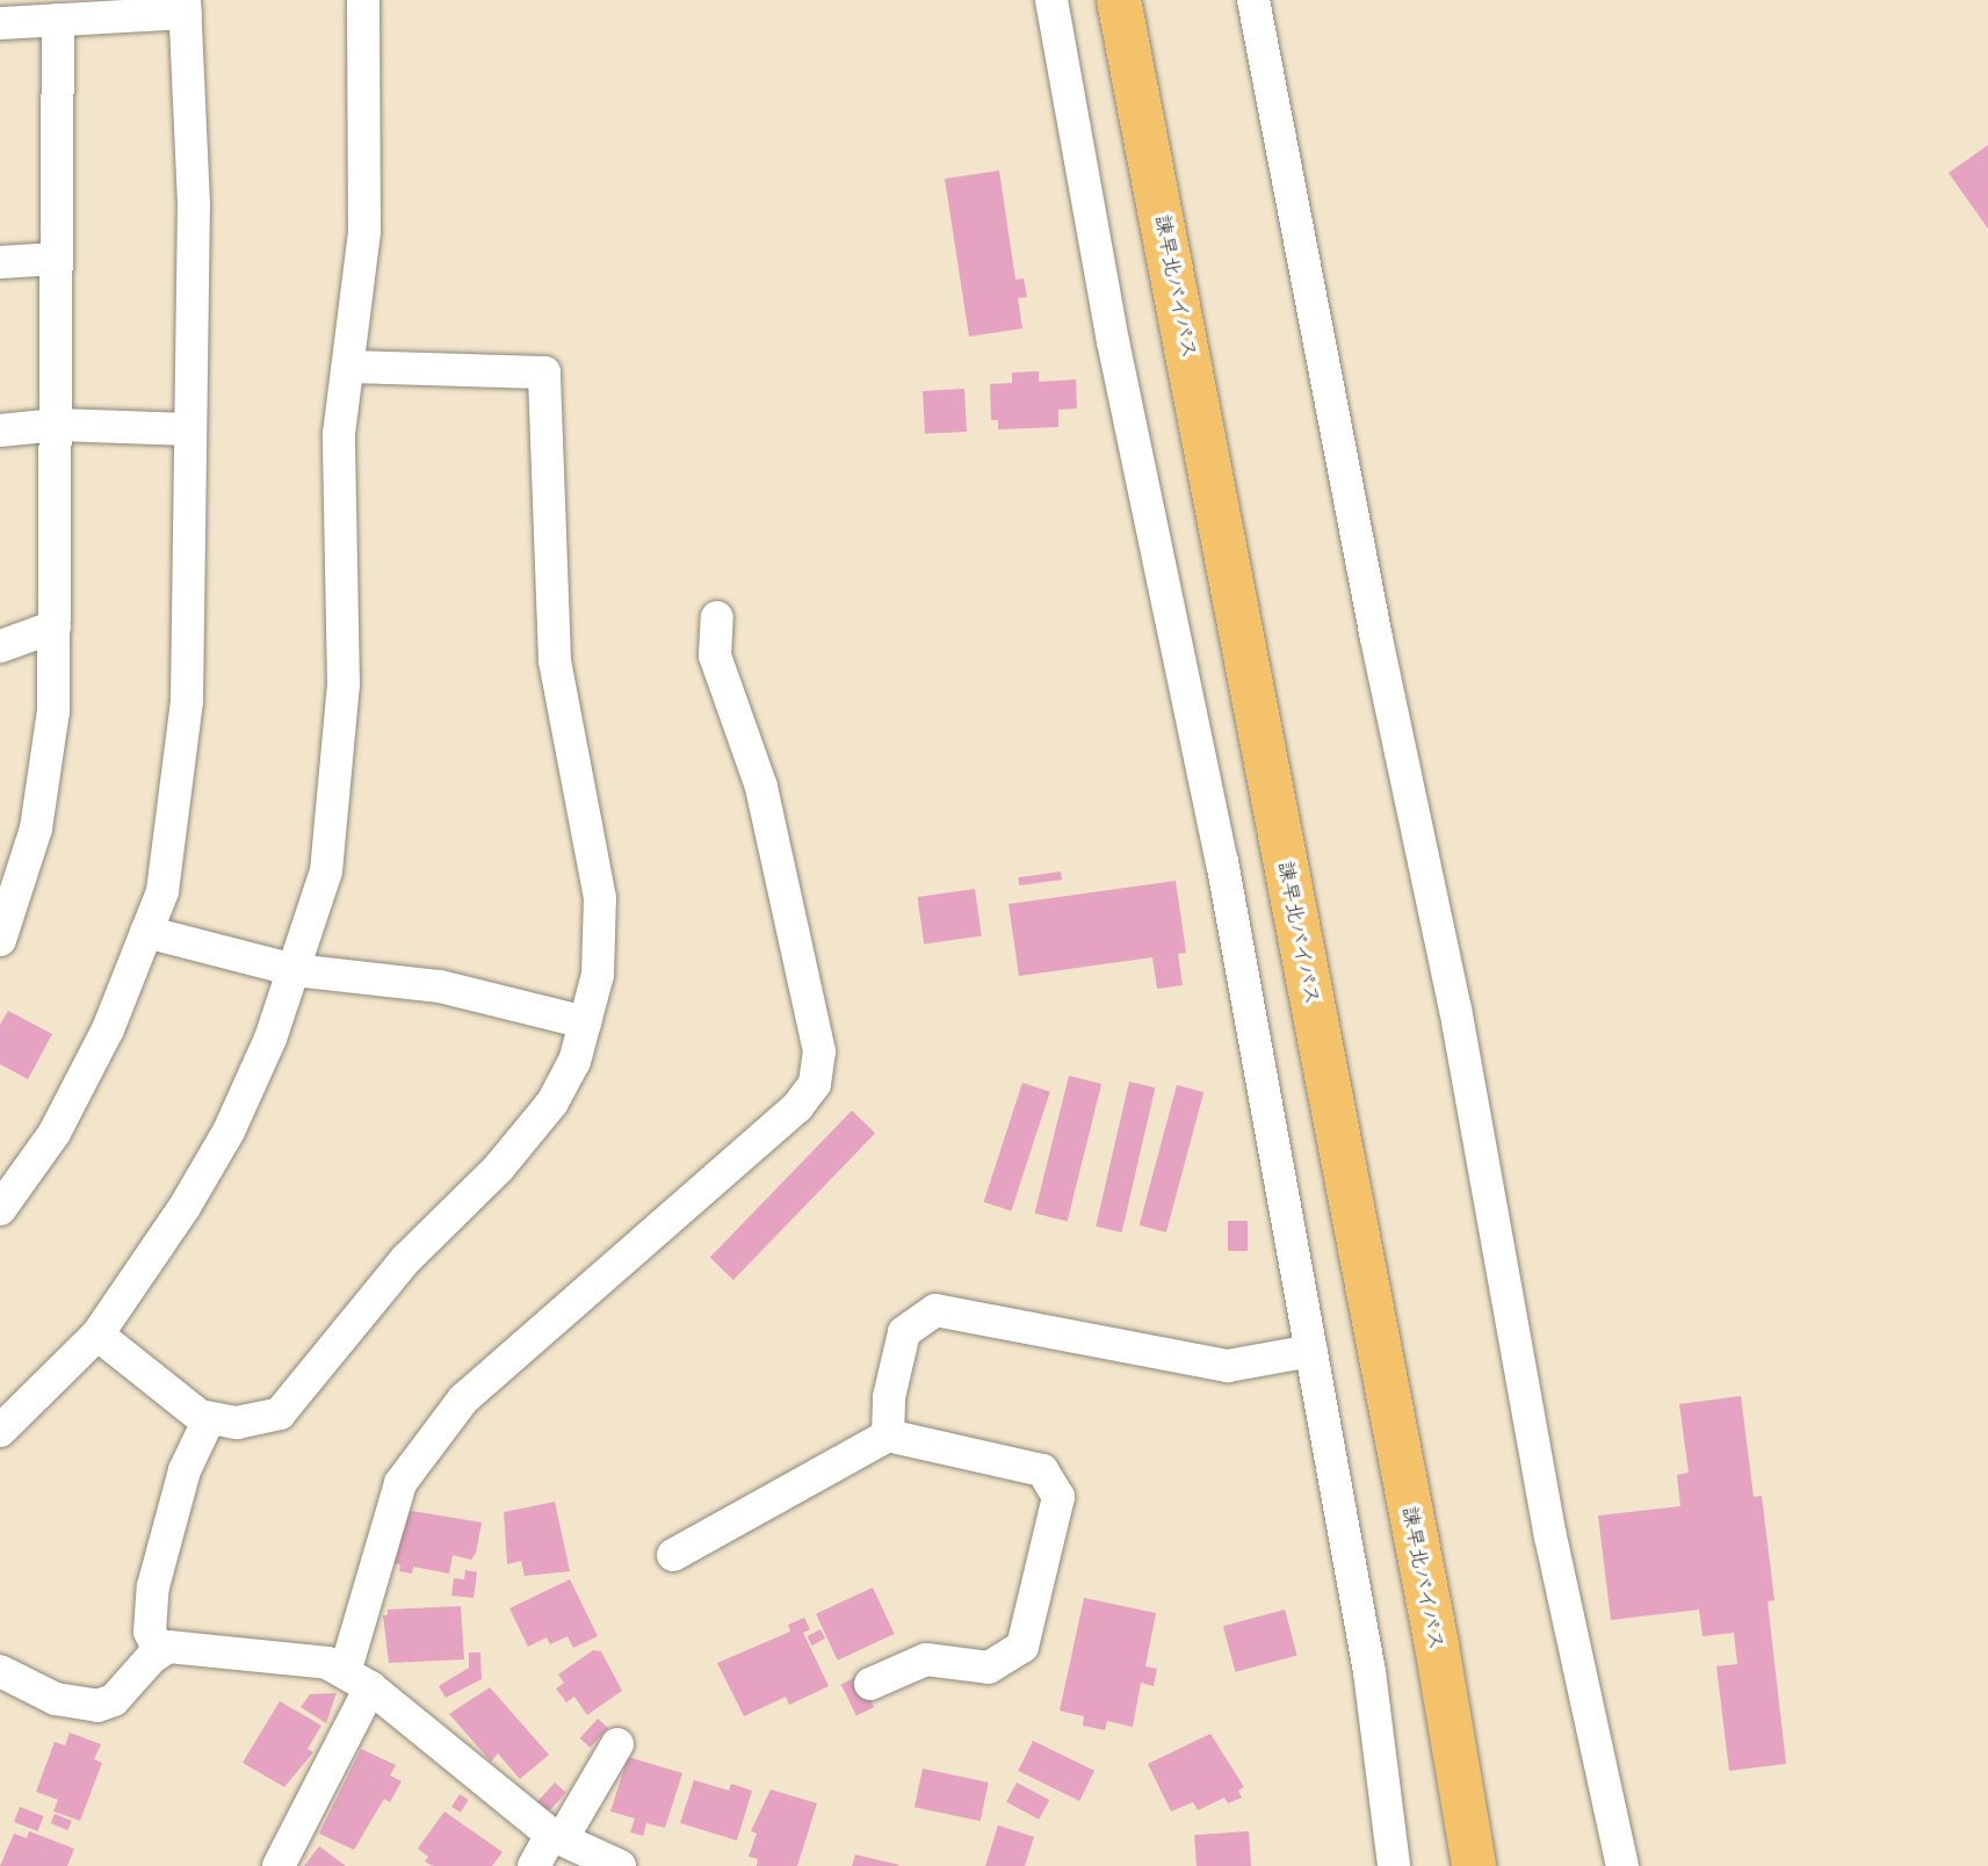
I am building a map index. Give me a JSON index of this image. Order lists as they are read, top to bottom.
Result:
{
  "streets": {
    "highway": ["諫早北バイパス"]
  }
}
